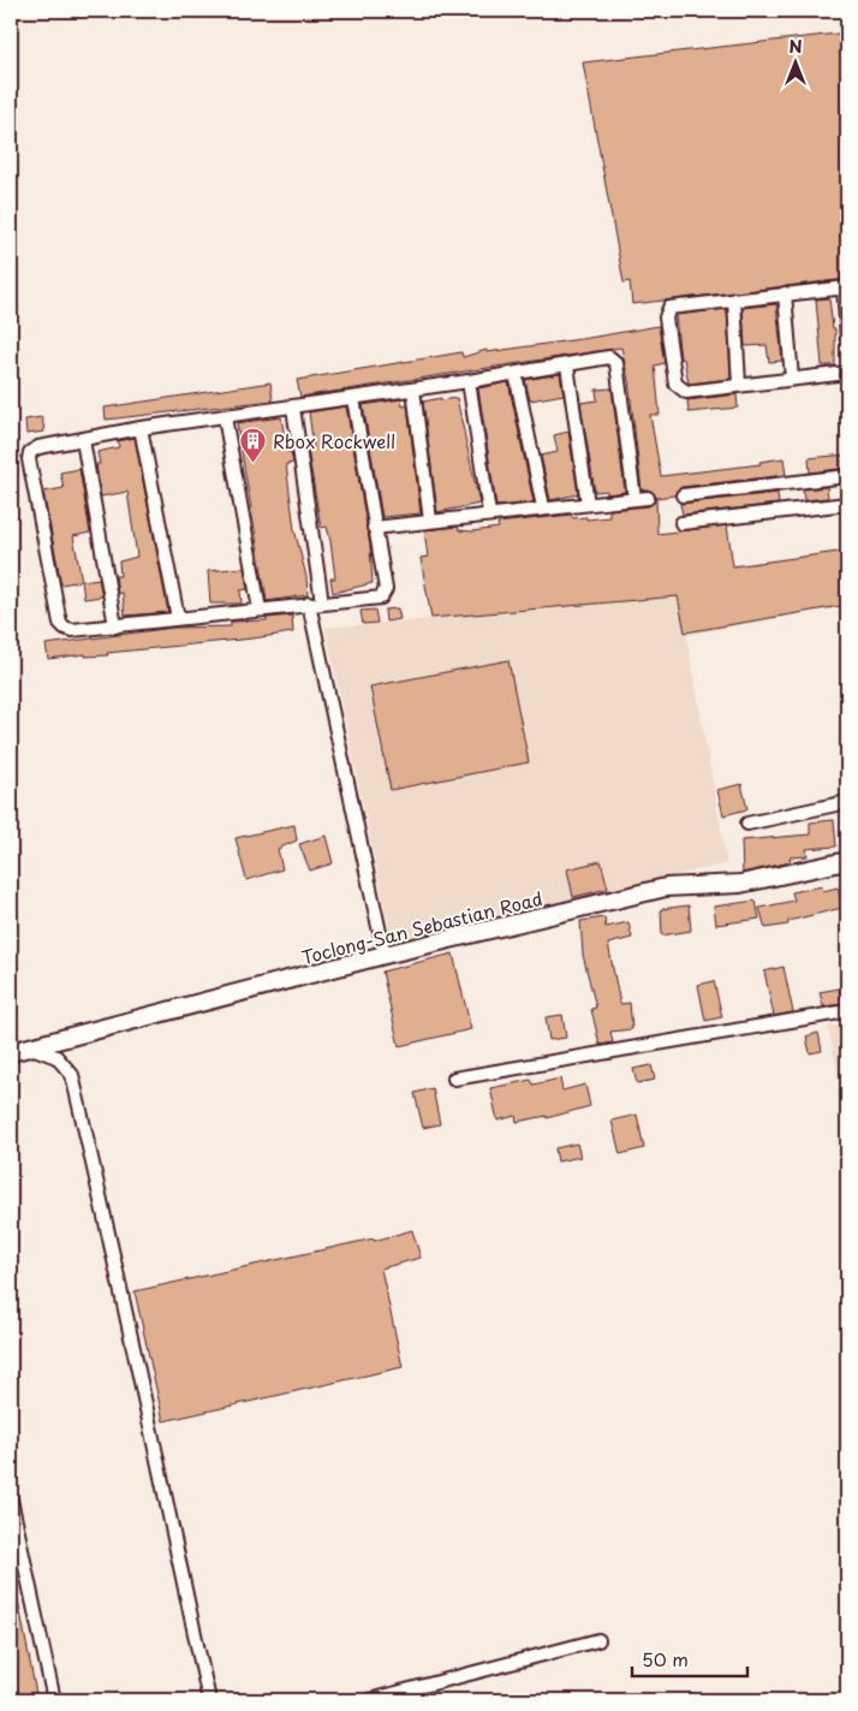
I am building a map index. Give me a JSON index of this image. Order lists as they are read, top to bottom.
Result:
{
  "streets": {
    "street": ["Toclong-San Sebastian Road"]
  },
  "places": {
    "building": ["Rbox Rockwell"]
  },
  "scale_bar": "50 m",
  "north": "top"
}
